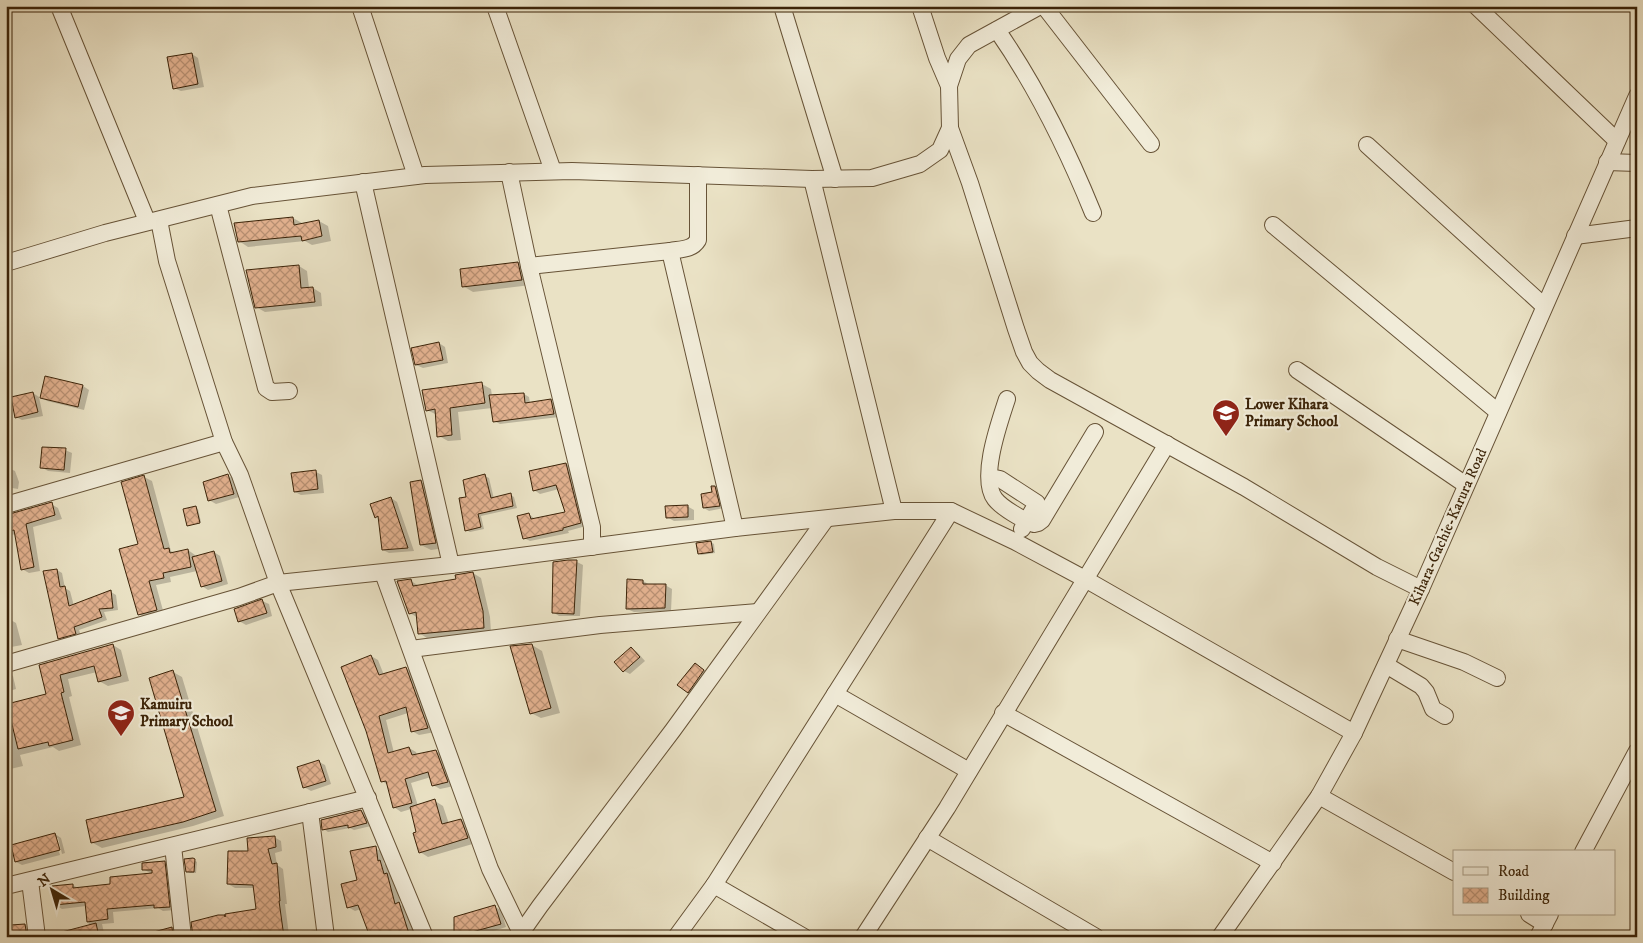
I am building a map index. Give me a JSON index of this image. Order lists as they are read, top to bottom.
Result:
{
  "streets": {
    "street": ["Kihara-Gachie-Karura Road"]
  },
  "places": {
    "school or university": ["Lower Kihara Primary School", "Kamuiru Primary School"]
  },
  "legend": ["Road", "Building"],
  "north": "top left"
}
